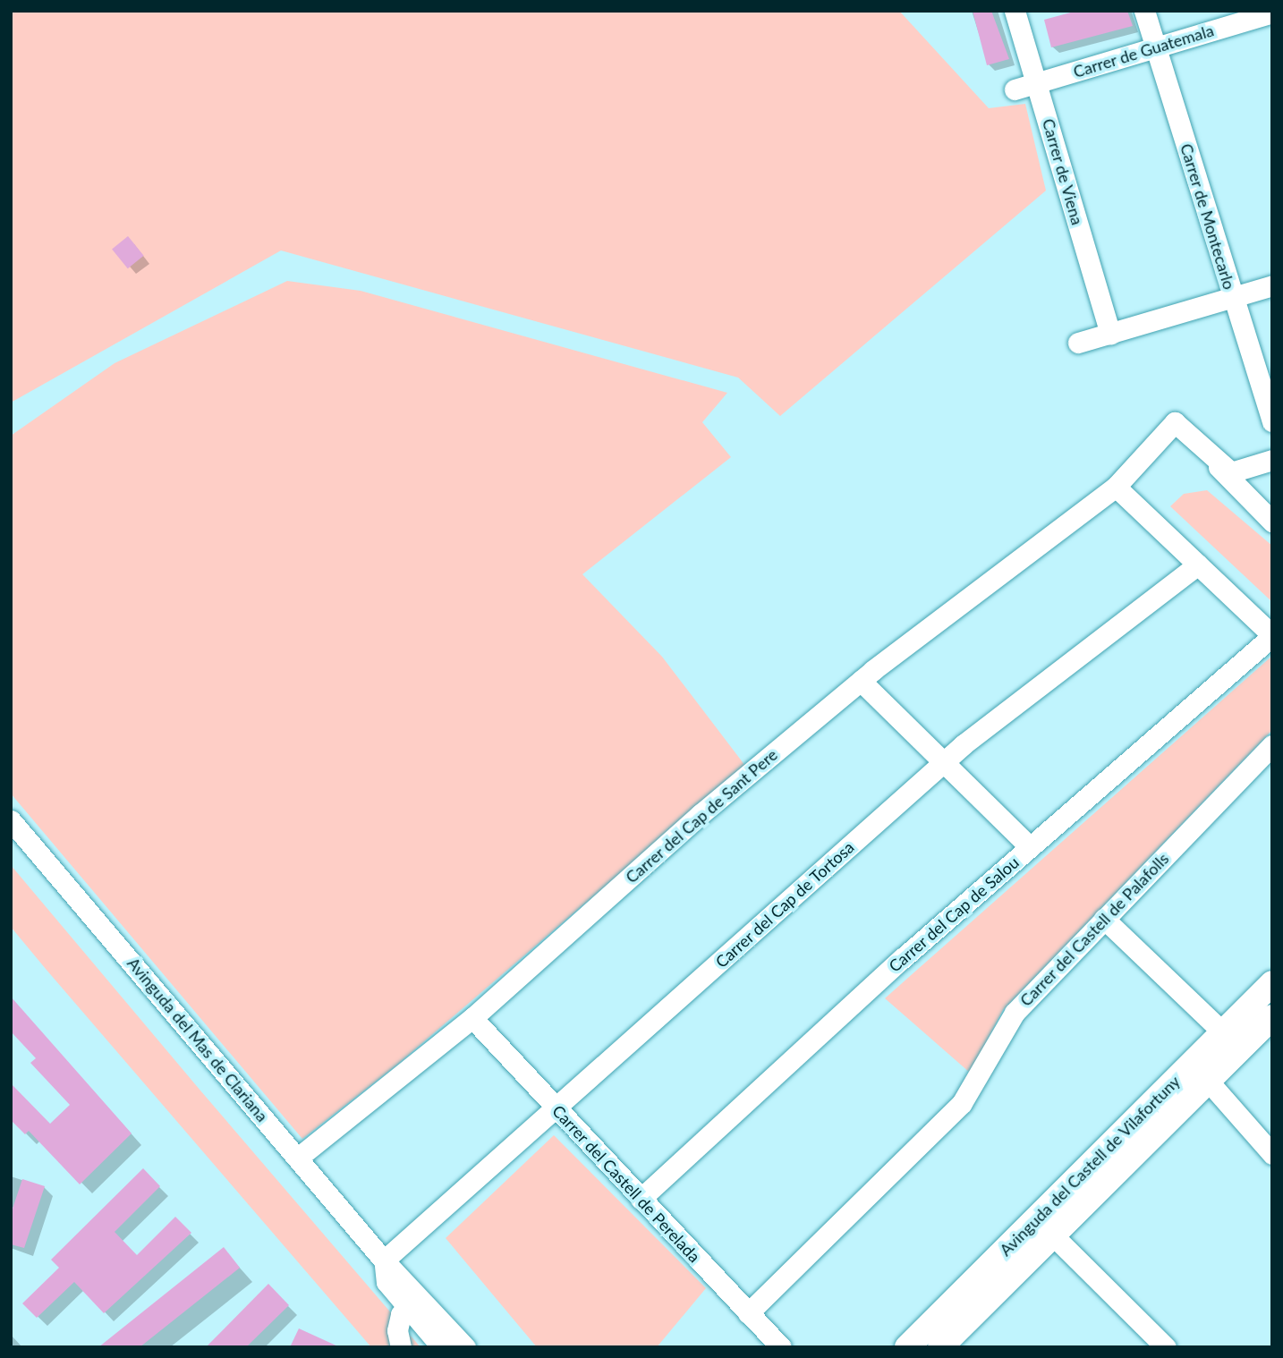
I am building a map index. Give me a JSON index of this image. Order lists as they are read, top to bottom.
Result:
{
  "streets": {
    "street": [
      "Carrer de Guatemala",
      "Carrer de Viena",
      "Carrer de Montecarlo",
      "Carrer del Cap de Sant Pere",
      "Carrer del Cap de Tortosa",
      "Carrer del Cap de Salou",
      "Carrer del Castell de Palafolls",
      "Avinguda del Mas de Clariana",
      "Avinguda del Castell de Vilafortuny",
      "Carrer del Castell de Perelada"
    ]
  },
  "crossings": [
    ["Carrer de Guatemala", "Carrer de Viena"],
    ["Carrer de Guatemala", "Carrer de Montecarlo"],
    ["Carrer del Cap de Sant Pere", "Avinguda del Mas de Clariana"],
    ["Carrer del Cap de Sant Pere", "Carrer del Castell de Perelada"],
    ["Carrer del Cap de Tortosa", "Avinguda del Mas de Clariana"],
    ["Carrer del Cap de Tortosa", "Carrer del Castell de Perelada"],
    ["Carrer del Cap de Salou", "Carrer del Castell de Perelada"],
    ["Carrer del Castell de Palafolls", "Carrer del Castell de Perelada"]
  ]
}
